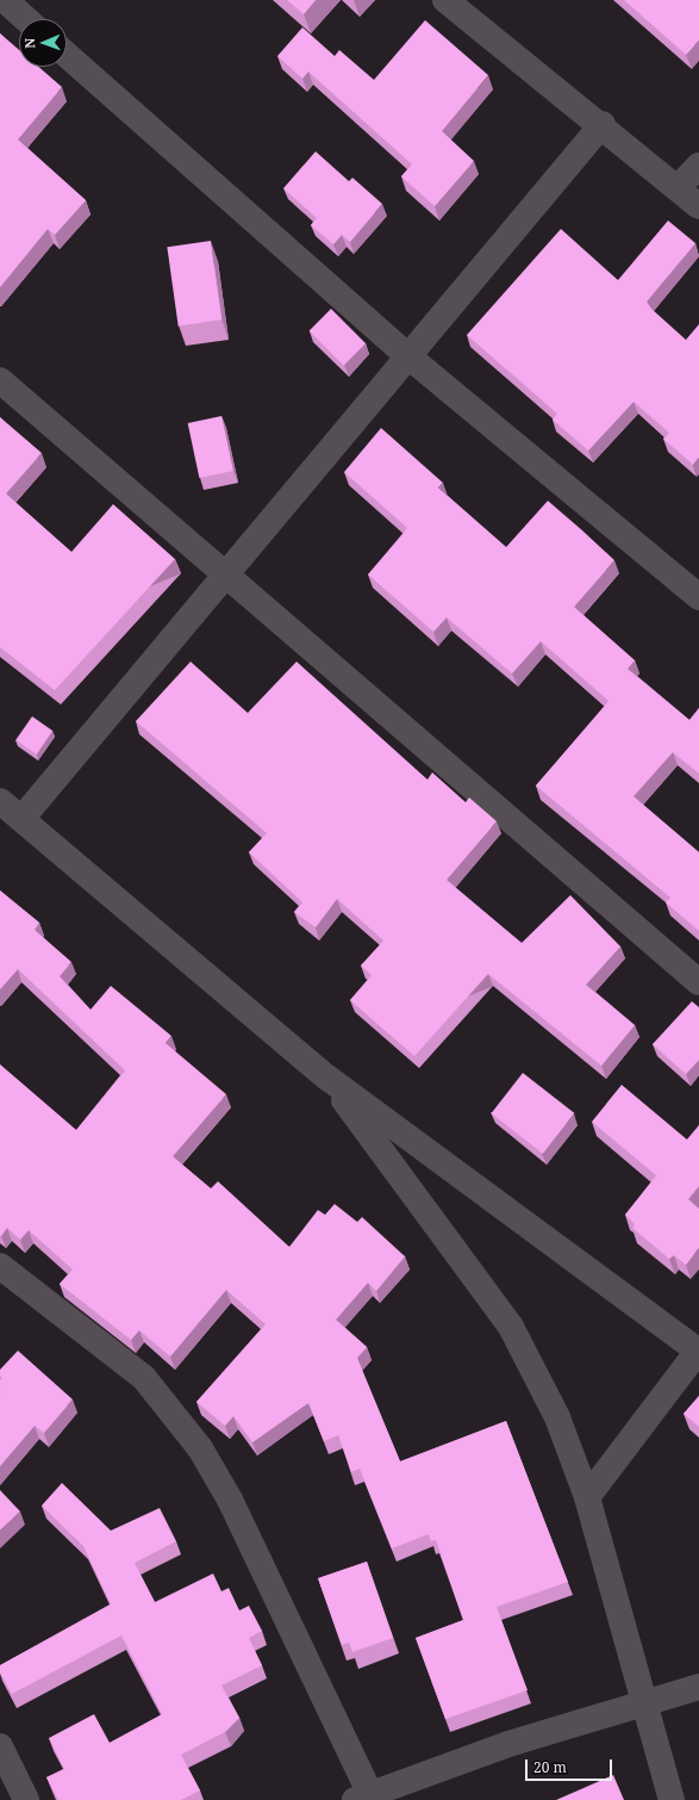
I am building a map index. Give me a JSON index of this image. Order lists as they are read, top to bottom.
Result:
{
  "scale_bar": "20 m",
  "north": "left"
}
